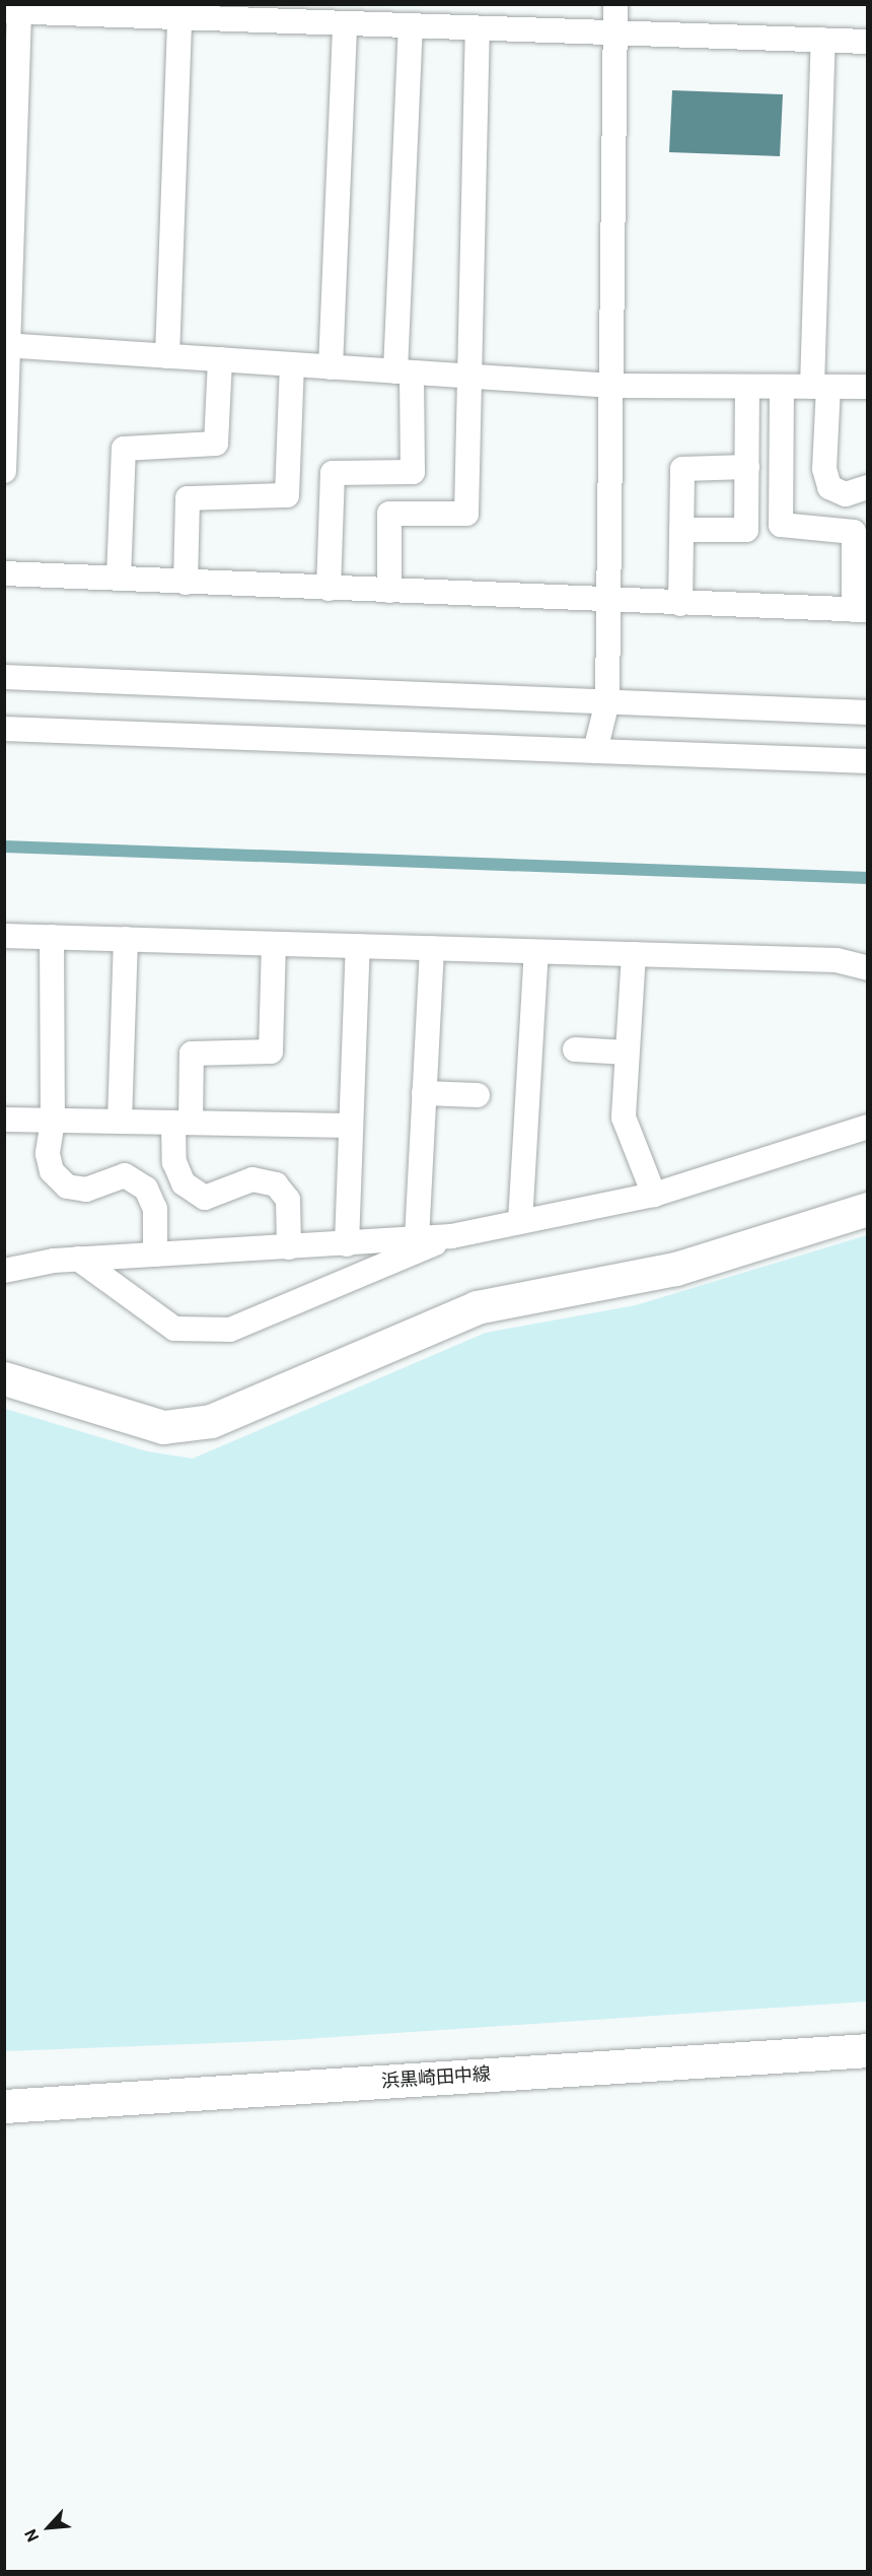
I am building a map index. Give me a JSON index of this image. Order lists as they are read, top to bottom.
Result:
{
  "streets": {
    "street": ["浜黒崎田中線"]
  },
  "north": "bottom left"
}
